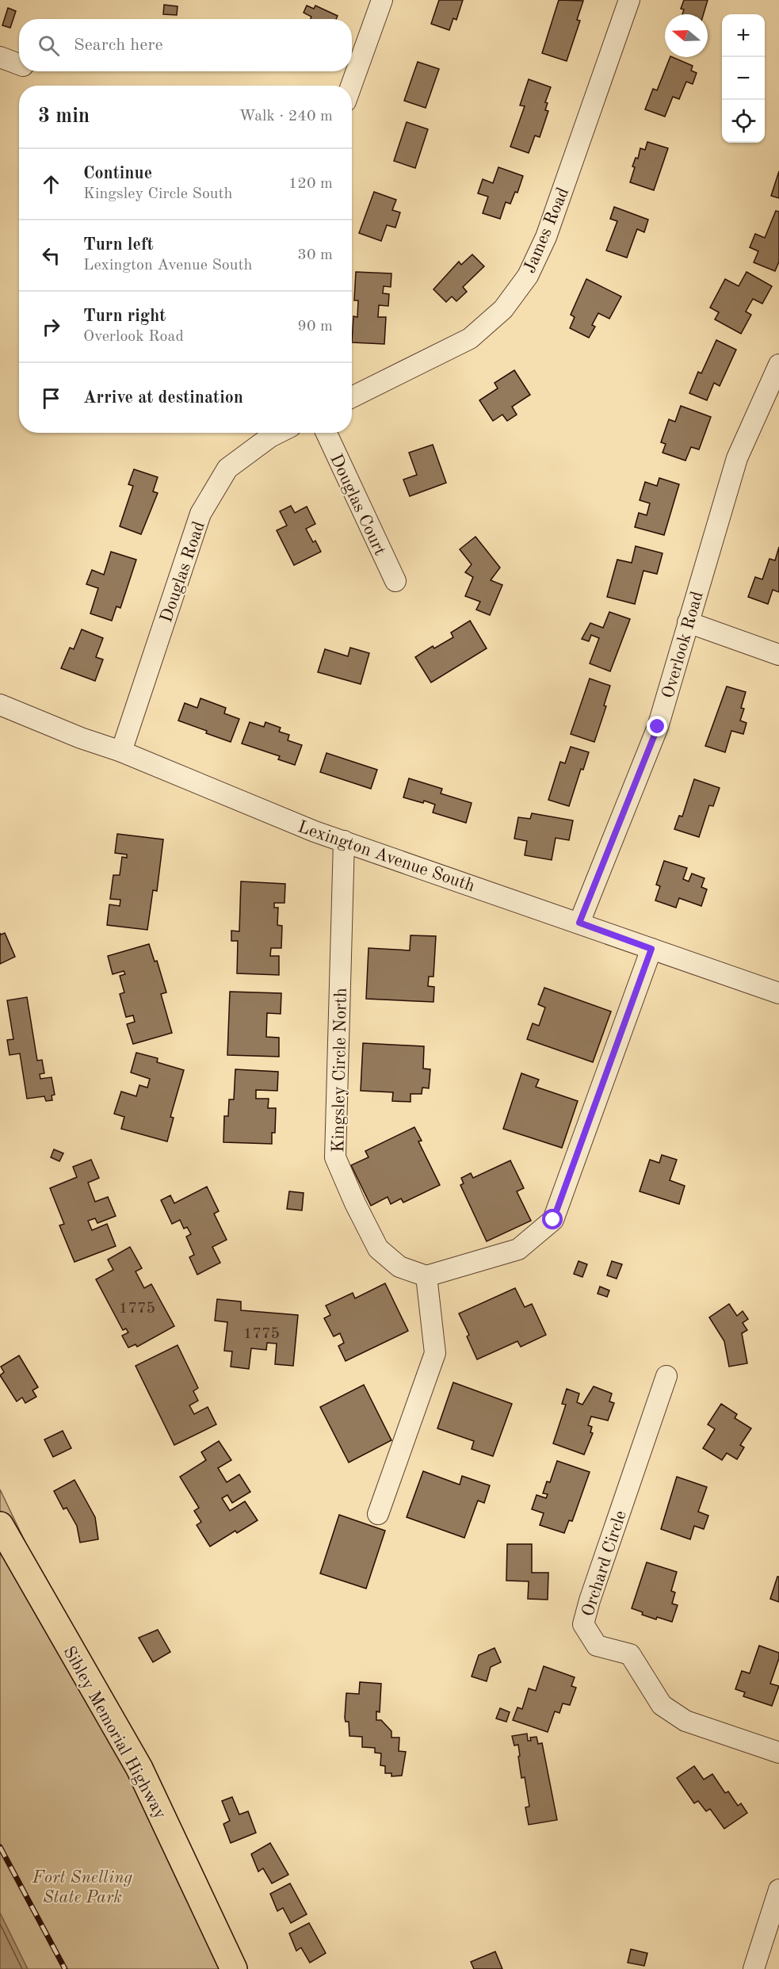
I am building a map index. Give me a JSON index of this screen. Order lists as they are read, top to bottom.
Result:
{
  "streets": {
    "main road": ["Sibley Memorial Highway"],
    "street": [
      "James Road",
      "Douglas Court",
      "Douglas Road",
      "Overlook Road",
      "Lexington Avenue South",
      "Kingsley Circle North",
      "Orchard Circle"
    ]
  },
  "crossings": [
    ["Douglas Road", "Lexington Avenue South"],
    ["Overlook Road", "Lexington Avenue South"],
    ["Lexington Avenue South", "Kingsley Circle North"]
  ],
  "parks": ["Fort Snelling State Park"],
  "house_numbers": ["1775", "1775"],
  "north": "left",
  "page": {
    "map_buttons": ["+", "−"],
    "search": "Search here",
    "heading": ["3 min", "Walk · 240 m"],
    "list": [
      ["Continue", "Kingsley Circle South", "120 m"],
      ["Turn left", "Lexington Avenue South", "30 m"],
      ["Turn right", "Overlook Road", "90 m"],
      "Arrive at destination"
    ]
  }
}
